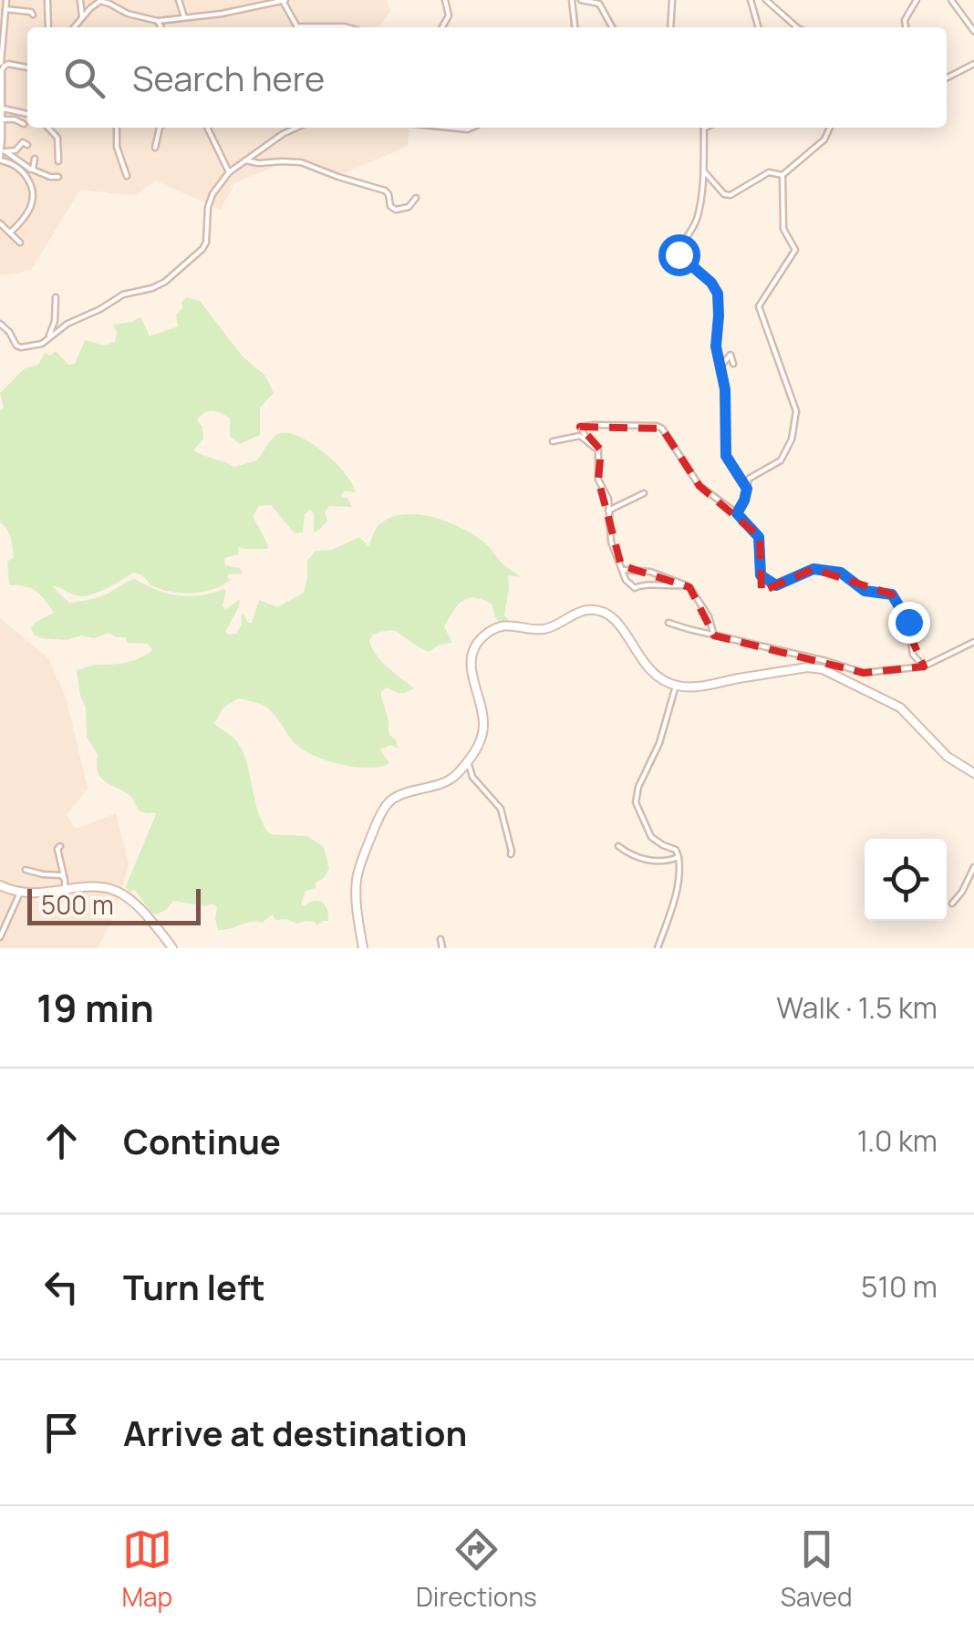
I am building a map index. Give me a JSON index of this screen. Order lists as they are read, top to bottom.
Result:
{
  "scale_bar": "500 m",
  "page": {
    "search": "Search here",
    "scale": "500 m",
    "heading": ["19 min", "Walk · 1.5 km"],
    "list": [
      ["Continue", "1.0 km"],
      ["Turn left", "510 m"],
      "Arrive at destination"
    ],
    "nav": ["Map", "Directions", "Saved"]
  }
}
